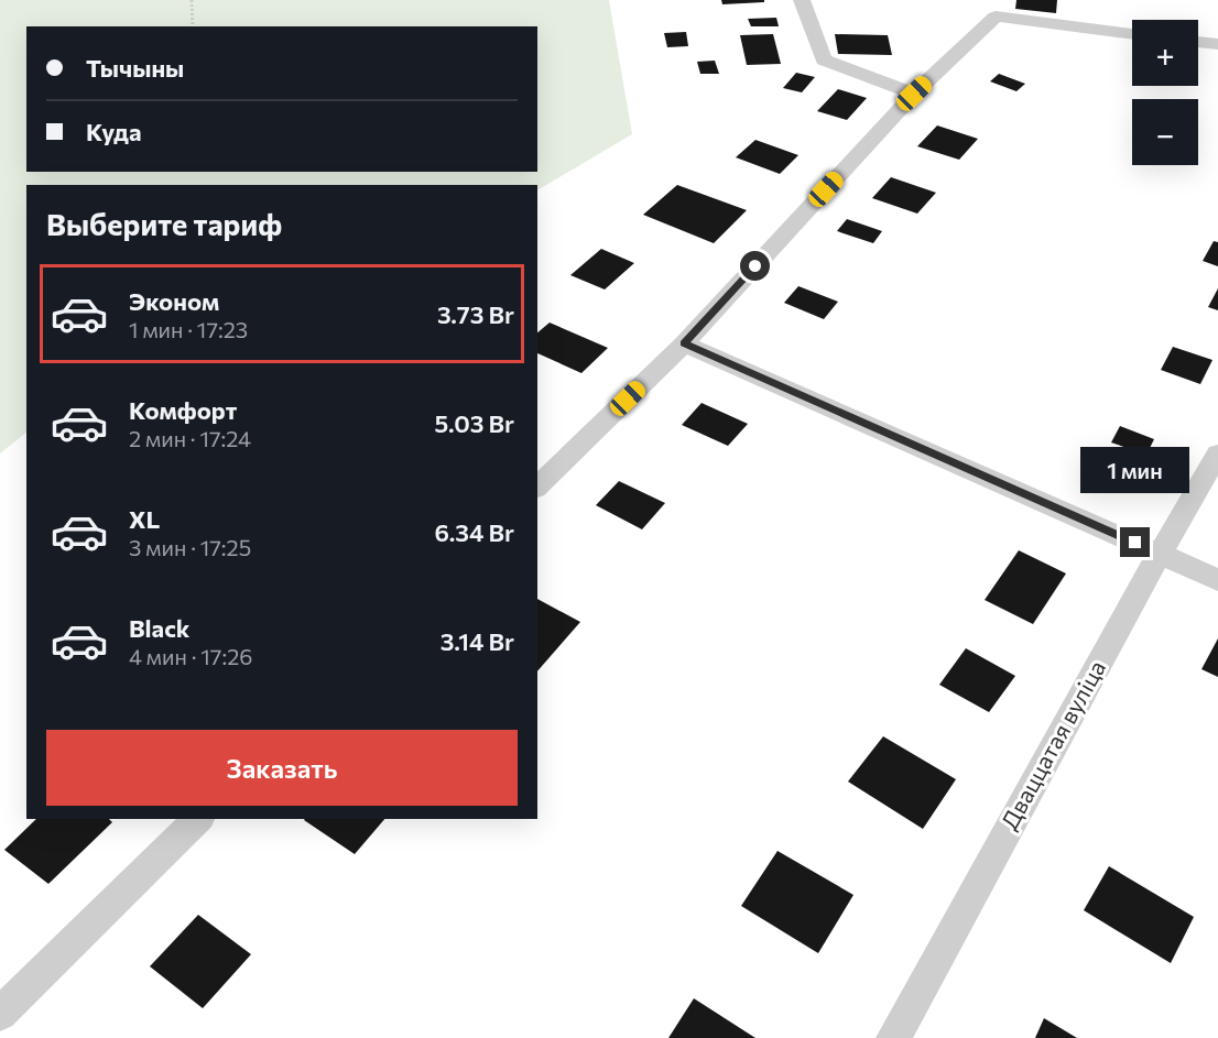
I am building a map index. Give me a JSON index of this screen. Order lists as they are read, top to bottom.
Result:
{
  "streets": {
    "street": ["Дваццатая вуліца"]
  },
  "page": {
    "map_buttons": ["+", "−"],
    "banner": ["Тычыны", "Куда"],
    "heading": "Выберите тариф",
    "list": [
      {
        "name": "Эконом",
        "note": "1 мин · 17:23",
        "value": "3.73 Br"
      },
      {
        "name": "Комфорт",
        "note": "2 мин · 17:24",
        "value": "5.03 Br"
      },
      {
        "name": "XL",
        "note": "3 мин · 17:25",
        "value": "6.34 Br"
      },
      {
        "name": "Black",
        "note": "4 мин · 17:26",
        "value": "3.14 Br"
      }
    ],
    "bubble": "1 мин",
    "buttons": "Заказать"
  }
}
